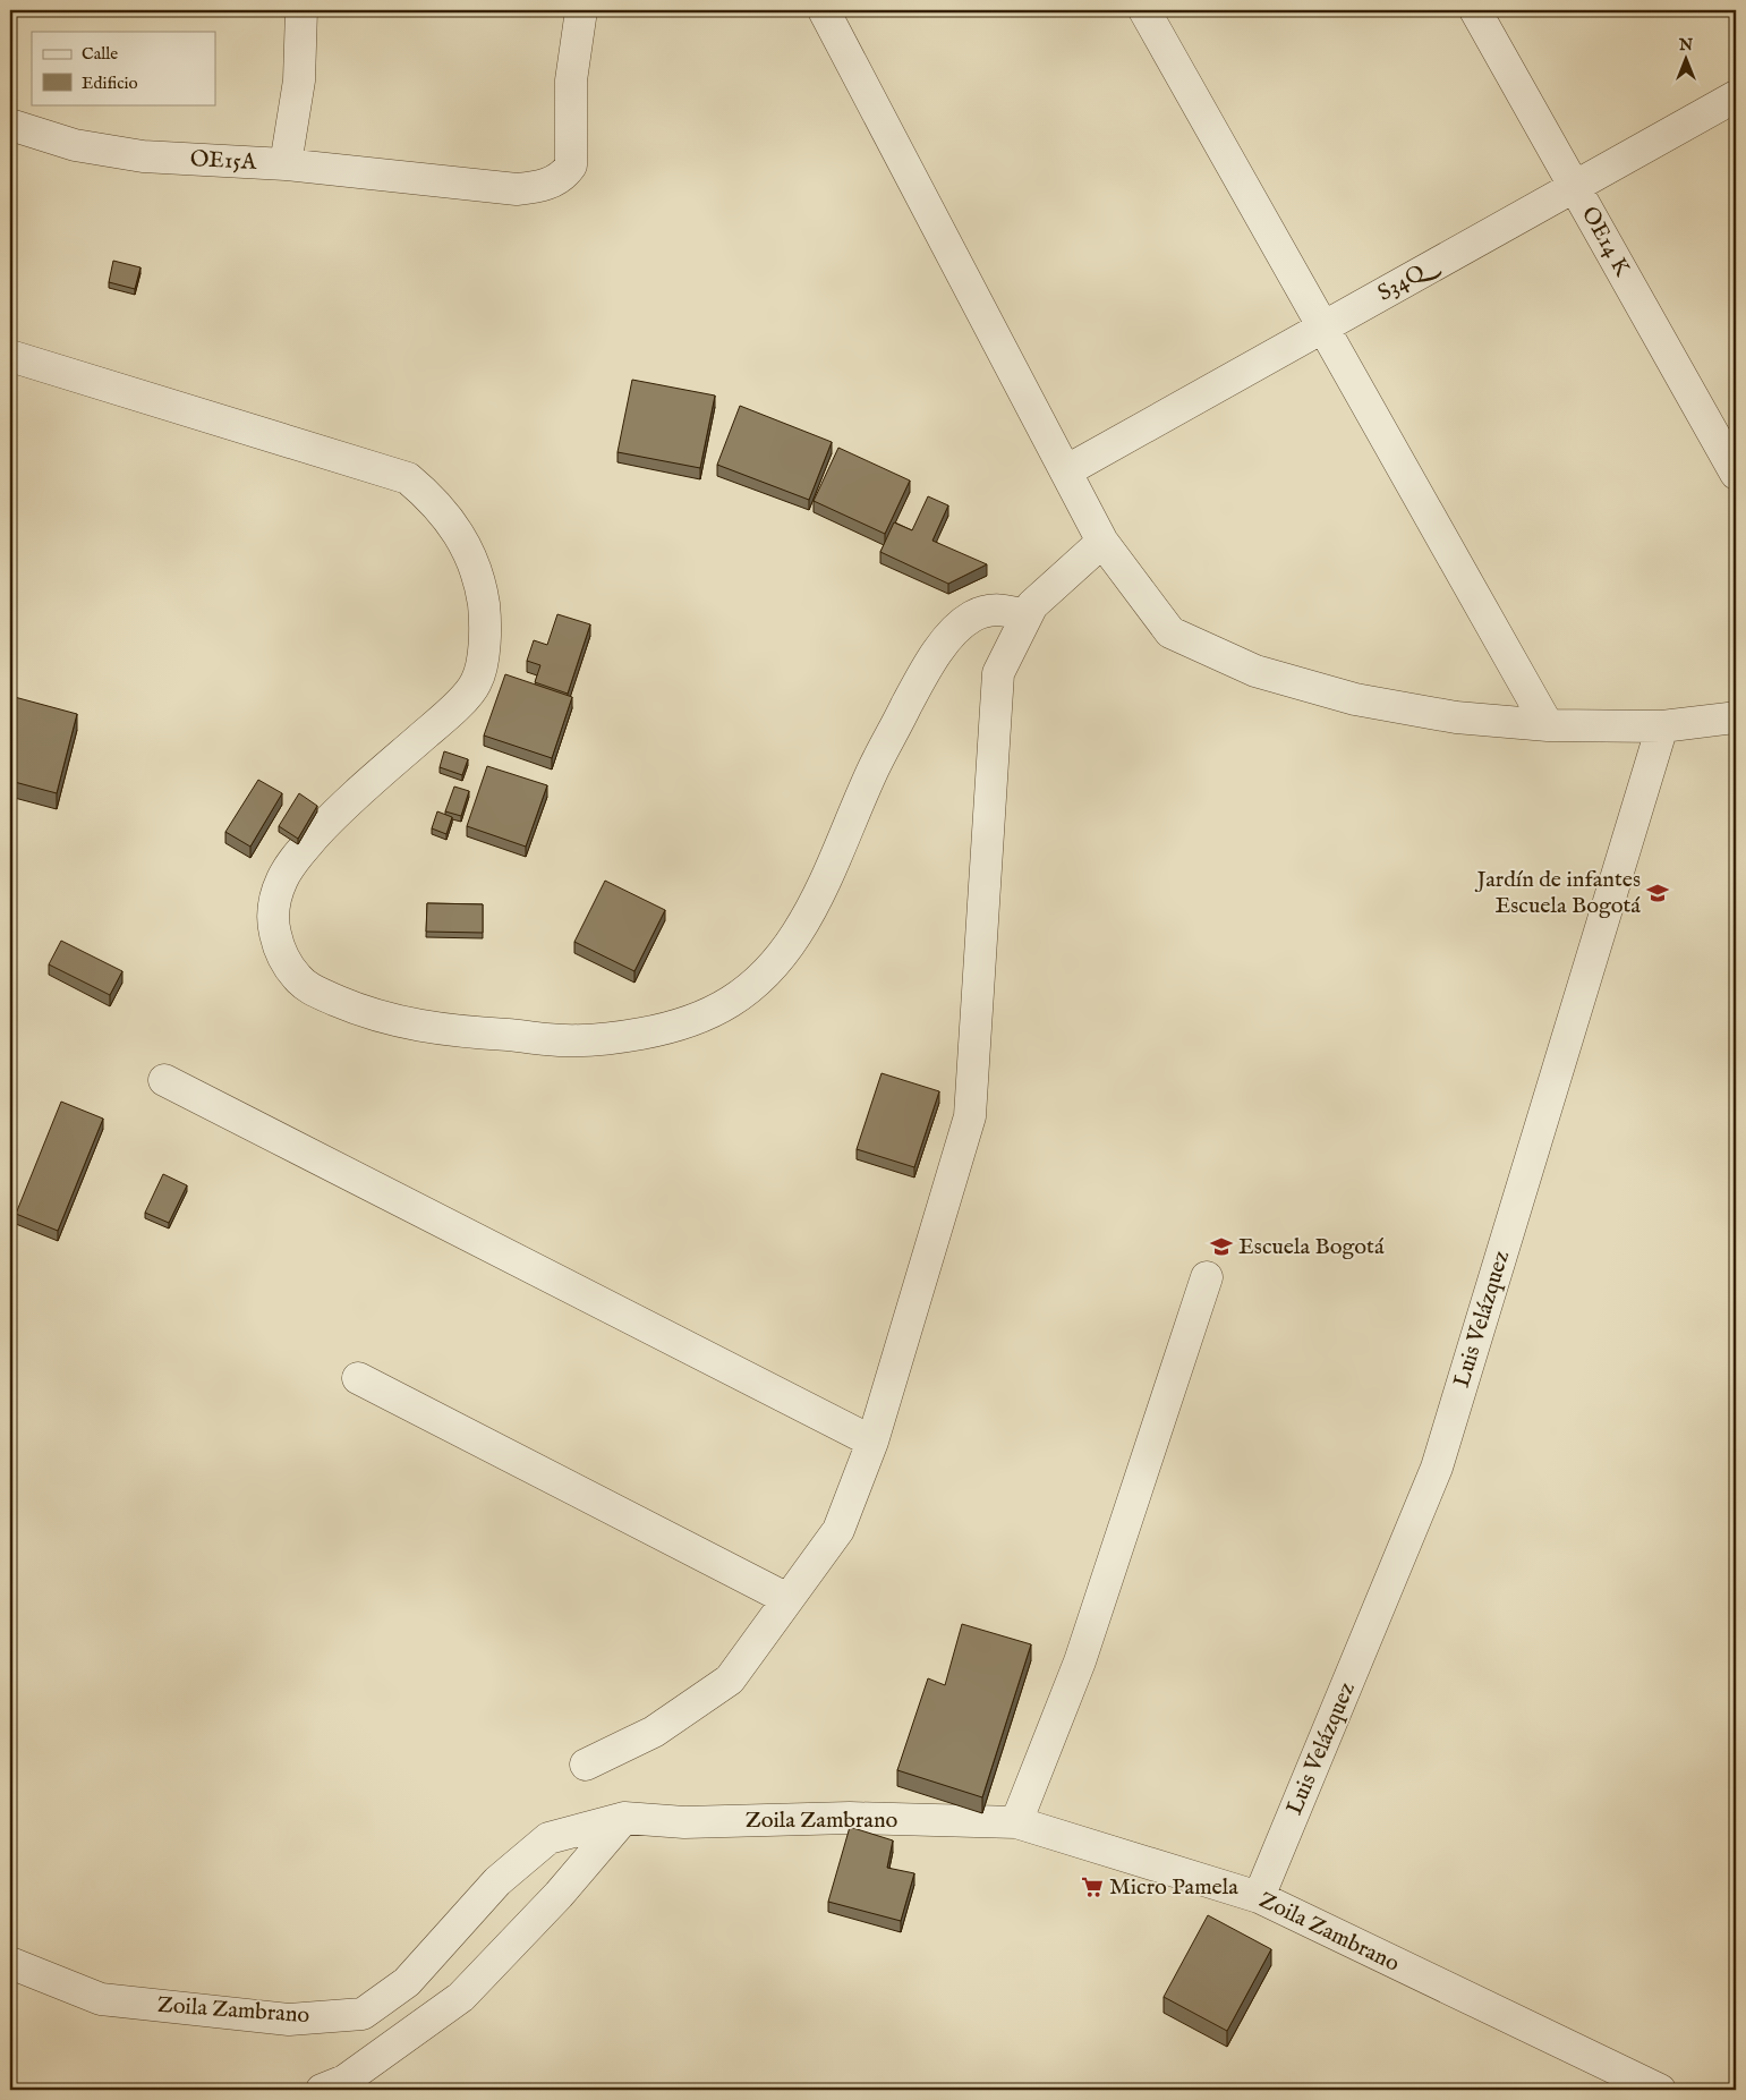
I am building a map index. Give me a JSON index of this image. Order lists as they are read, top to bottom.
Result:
{
  "streets": {
    "street": [
      "OE15A",
      "OE14 K",
      "S34Q",
      "Luis Velázquez",
      "Zoila Zambrano"
    ]
  },
  "crossings": [
    ["OE14 K", "S34Q"],
    ["Luis Velázquez", "Zoila Zambrano"]
  ],
  "places": {
    "school or university": ["Jardín de infantes Escuela Bogotá", "Escuela Bogotá"],
    "supermarket": ["Micro Pamela"]
  },
  "legend": ["Calle", "Edificio"],
  "north": "top"
}
